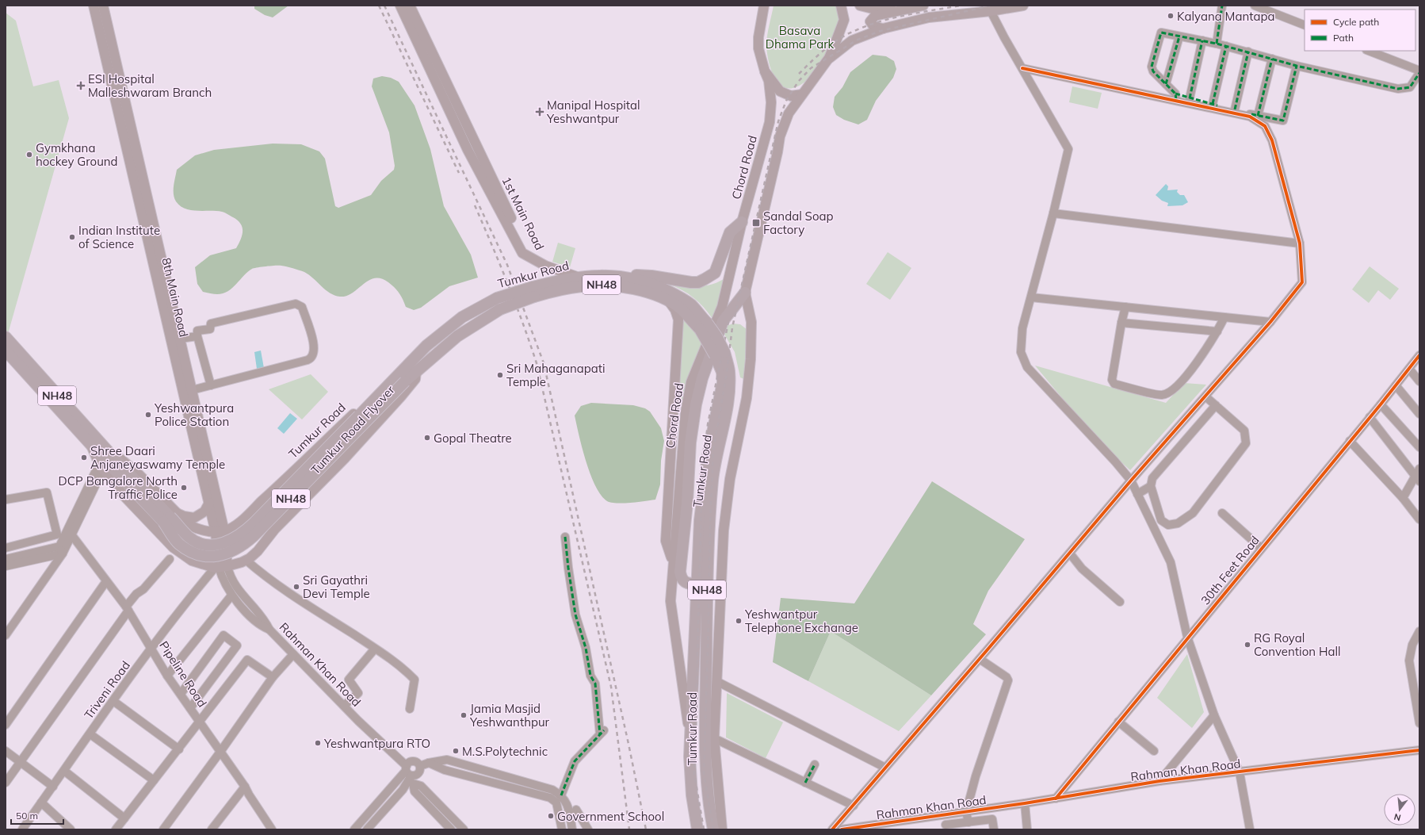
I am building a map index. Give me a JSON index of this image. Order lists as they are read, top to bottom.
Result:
{
  "streets": {
    "highway": ["Tumkur Road", "NH48"],
    "main road": [
      "Chord Road",
      "1st Main Road",
      "8th Main Road",
      "Tumkur Road Flyover"
    ],
    "street": [
      "30th Feet Road",
      "Rahman Khan Road",
      "Pipeline Road",
      "Triveni Road"
    ]
  },
  "crossings": [
    ["Chord Road", "Tumkur Road"],
    ["Tumkur Road", "NH48"],
    ["Tumkur Road", "8th Main Road"],
    ["Tumkur Road", "Tumkur Road Flyover"],
    ["NH48", "Tumkur Road Flyover"],
    ["8th Main Road", "Rahman Khan Road"],
    ["8th Main Road", "Triveni Road"],
    ["30th Feet Road", "Rahman Khan Road"],
    ["Pipeline Road", "Triveni Road"]
  ],
  "parks": ["Basava Dhama Park"],
  "places": {
    "other": [
      "Kalyana Mantapa",
      "Gymkhana hockey Ground",
      "Indian Institute of Science",
      "Sri Mahaganapati Temple",
      "Yeshwantpura Police Station",
      "Gopal Theatre",
      "Shree Daari Anjaneyaswamy Temple",
      "DCP Bangalore North Traffic Police",
      "Sri Gayathri Devi Temple",
      "Yeshwantpur Telephone Exchange",
      "RG Royal Convention Hall",
      "Jamia Masjid Yeshwanthpur",
      "Yeshwantpura RTO",
      "M.S.Polytechnic",
      "Government School"
    ],
    "health": ["ESI Hospital Malleshwaram Branch", "Manipal Hospital Yeshwantpur"],
    "transit": ["Sandal Soap Factory"]
  },
  "legend": ["Cycle path", "Path"],
  "scale_bar": "50 m",
  "north": "bottom"
}
